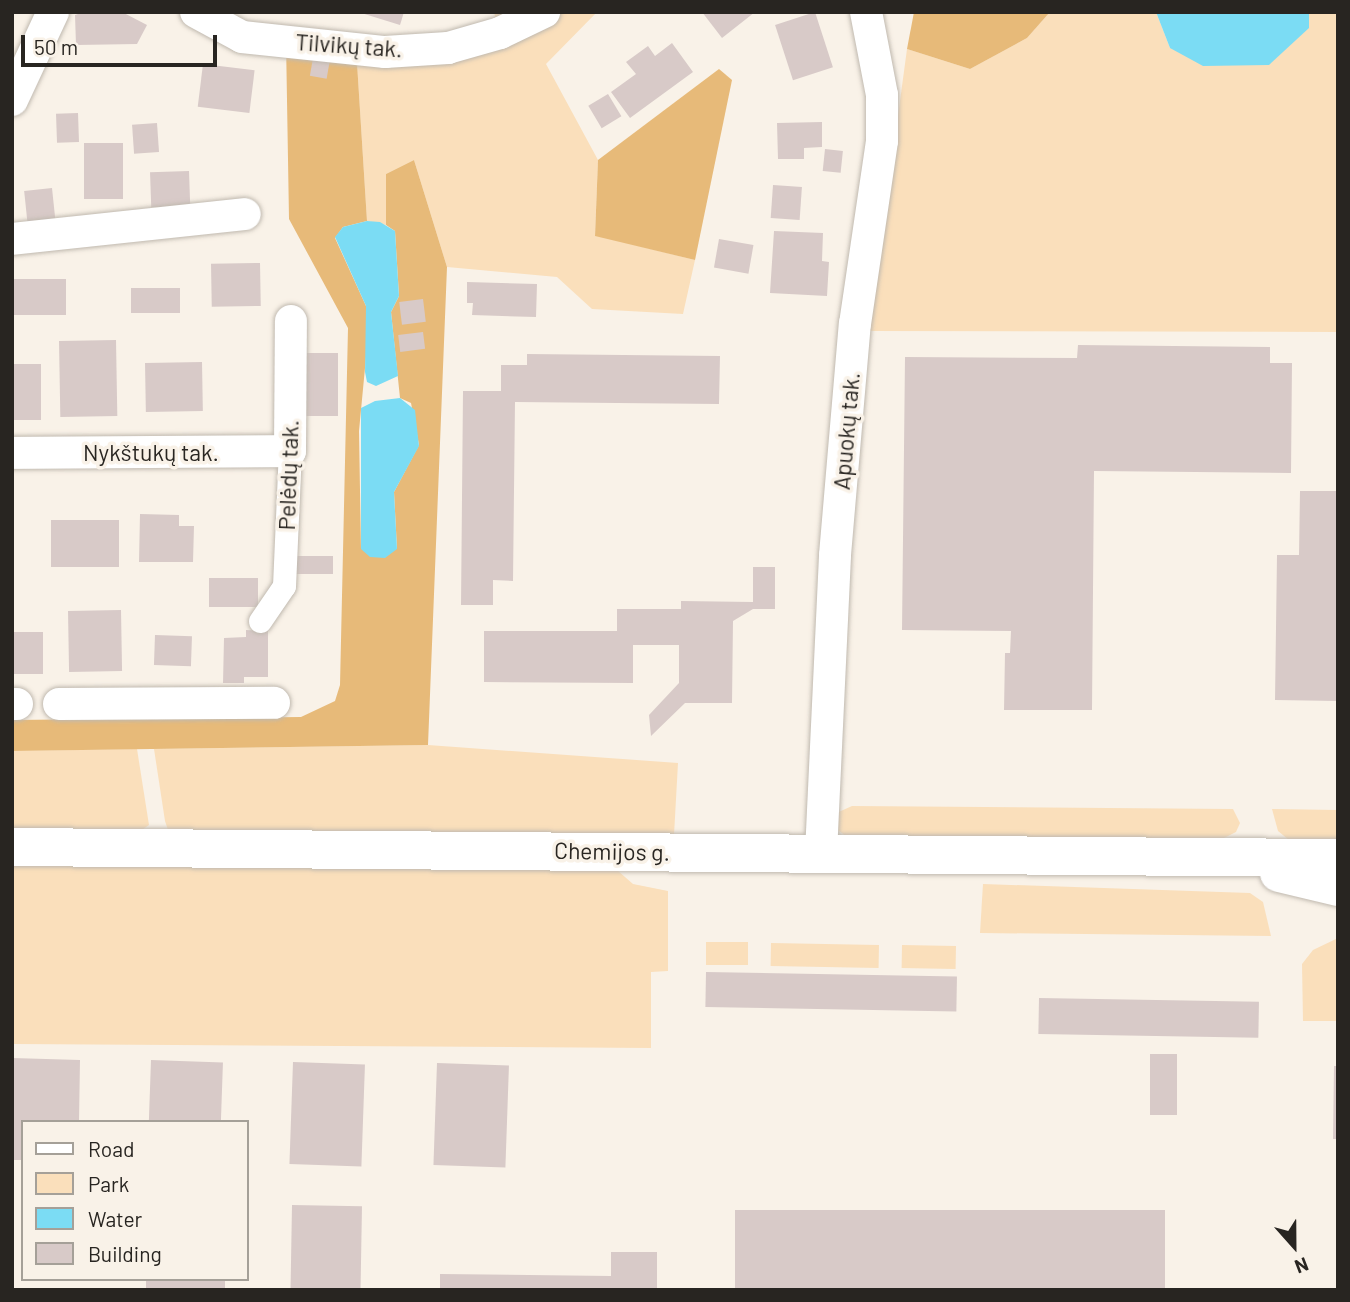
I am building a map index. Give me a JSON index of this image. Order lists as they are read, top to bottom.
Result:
{
  "streets": {
    "main road": ["Chemijos g."],
    "street": [
      "Tilvikų tak.",
      "Apuokų tak.",
      "Nykštukų tak.",
      "Pelėdų tak."
    ]
  },
  "crossings": [
    ["Apuokų tak.", "Chemijos g."],
    ["Nykštukų tak.", "Pelėdų tak."]
  ],
  "legend": [
    "Road",
    "Park",
    "Water",
    "Building"
  ],
  "scale_bar": "50 m",
  "north": "bottom"
}
